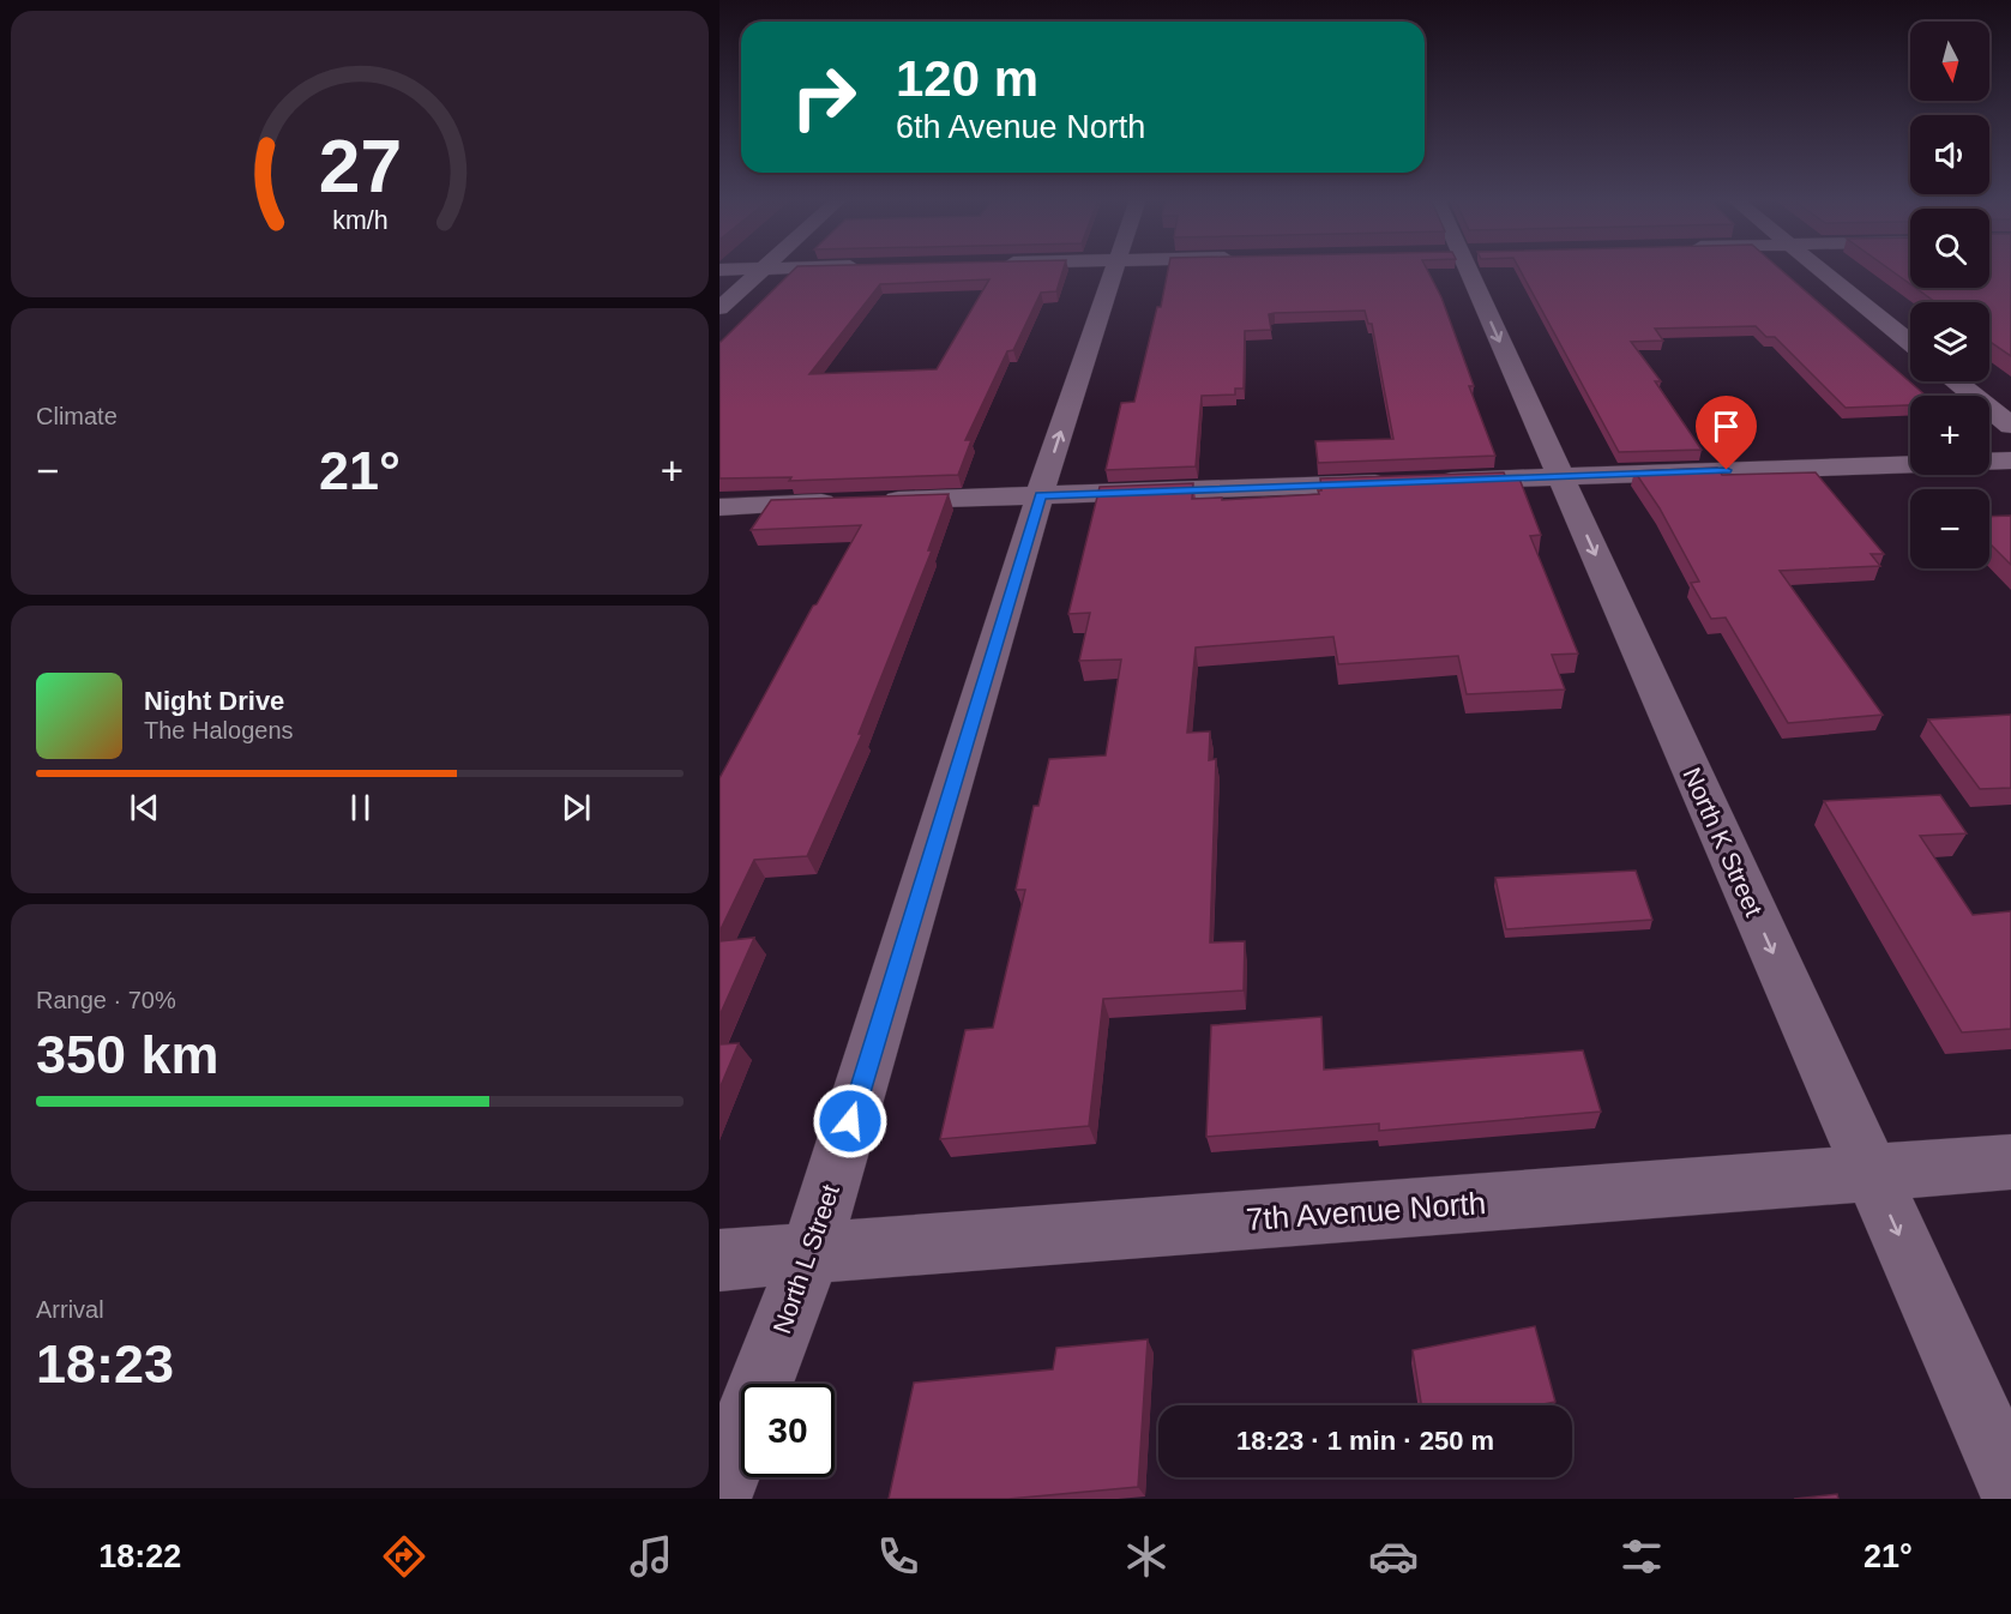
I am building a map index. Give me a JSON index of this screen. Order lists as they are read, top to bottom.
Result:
{
  "streets": {
    "street": ["North K Street", "7th Avenue North", "North L Street"]
  },
  "crossings": [
    ["North K Street", "7th Avenue North"],
    ["7th Avenue North", "North L Street"]
  ],
  "one_way": ["North K Street"],
  "north": "bottom",
  "page": {
    "map_buttons": ["+", "−"],
    "turn": ["120 m", "6th Avenue North"],
    "tile": [
      "Climate",
      ["Range · 70%", "350 km"],
      ["Arrival", "18:23"]
    ],
    "heat": ["−", "21°", "+"],
    "song": ["Night Drive", "The Halogens"],
    "limit": "30",
    "trip": "18:23 · 1 min · 250 m",
    "tabs": ["18:22", "21°"],
    "gauge": ["27", "km/h"]
  }
}
